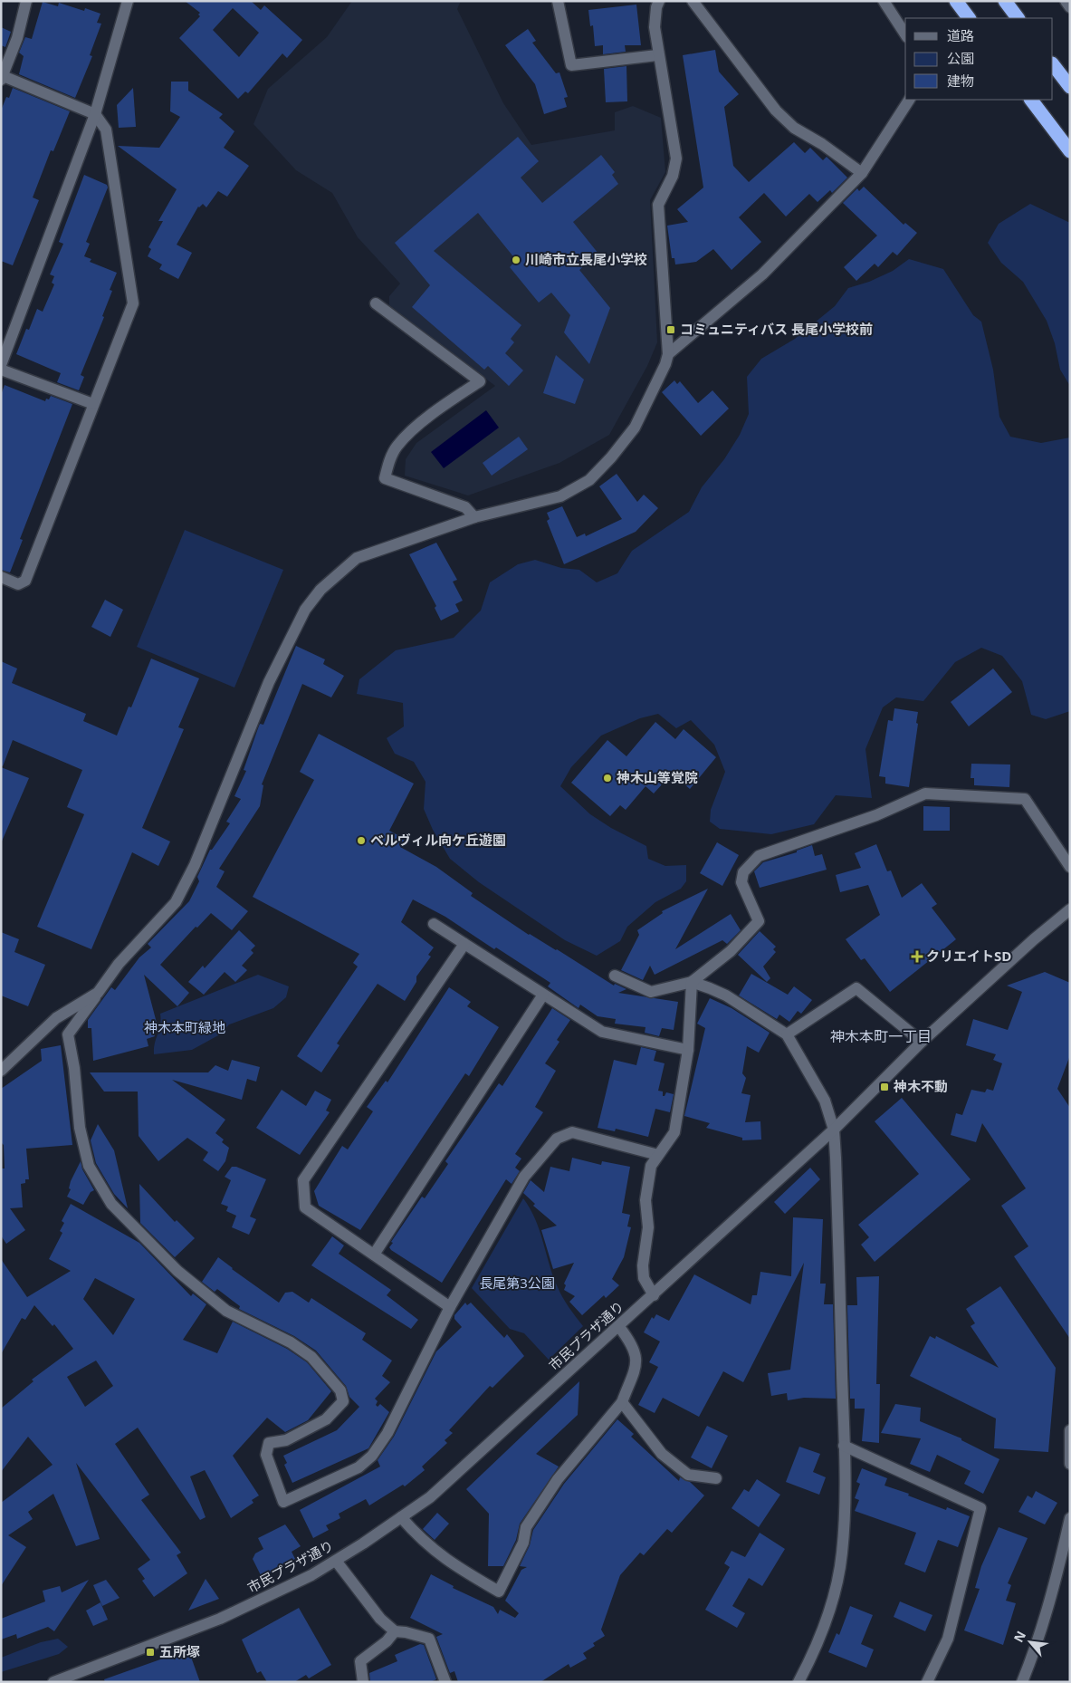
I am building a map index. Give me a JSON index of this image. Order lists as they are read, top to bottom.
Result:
{
  "streets": {
    "street": ["市民プラザ通り"]
  },
  "districts": ["神木本町一丁目"],
  "parks": ["神木本町緑地", "長尾第3公園"],
  "places": {
    "other": ["川崎市立長尾小学校", "神木山等覚院", "ベルヴィル向ケ丘遊園"],
    "transit": ["コミュニティバス 長尾小学校前", "神木不動", "五所塚"],
    "health": ["クリエイトSD"]
  },
  "legend": ["道路", "公園", "建物"],
  "north": "top left"
}
